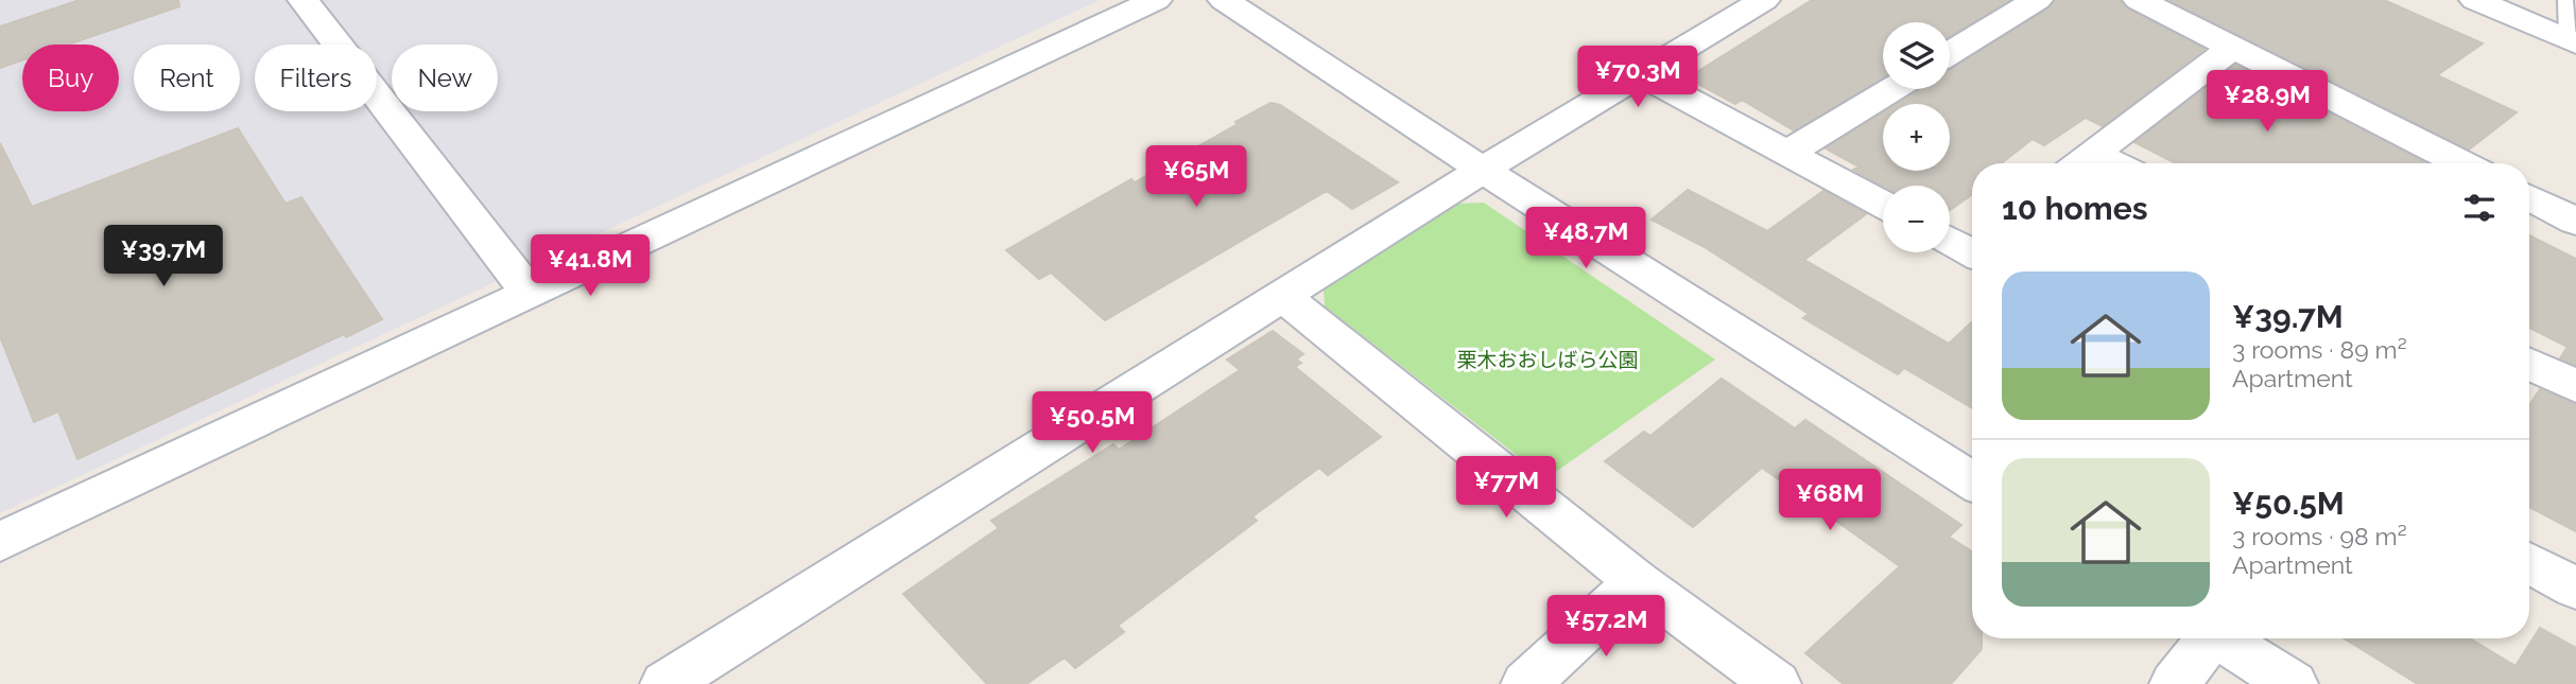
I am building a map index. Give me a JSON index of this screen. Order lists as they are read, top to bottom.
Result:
{
  "parks": ["栗木おおしばら公園"],
  "page": {
    "map_buttons": ["+", "−"],
    "chip": [
      "Buy",
      "Rent",
      "Filters",
      "New"
    ],
    "price": [
      "¥70.3M",
      "¥28.9M",
      "¥65M",
      "¥48.7M",
      "¥39.7M",
      "¥41.8M",
      "¥50.5M",
      "¥77M",
      "¥68M",
      "¥57.2M"
    ],
    "heading": "10 homes",
    "list": [
      {
        "name": "¥39.7M",
        "note": "3 rooms · 89 m² · Apartment"
      },
      {
        "name": "¥50.5M",
        "note": "3 rooms · 98 m² · Apartment"
      }
    ]
  }
}
